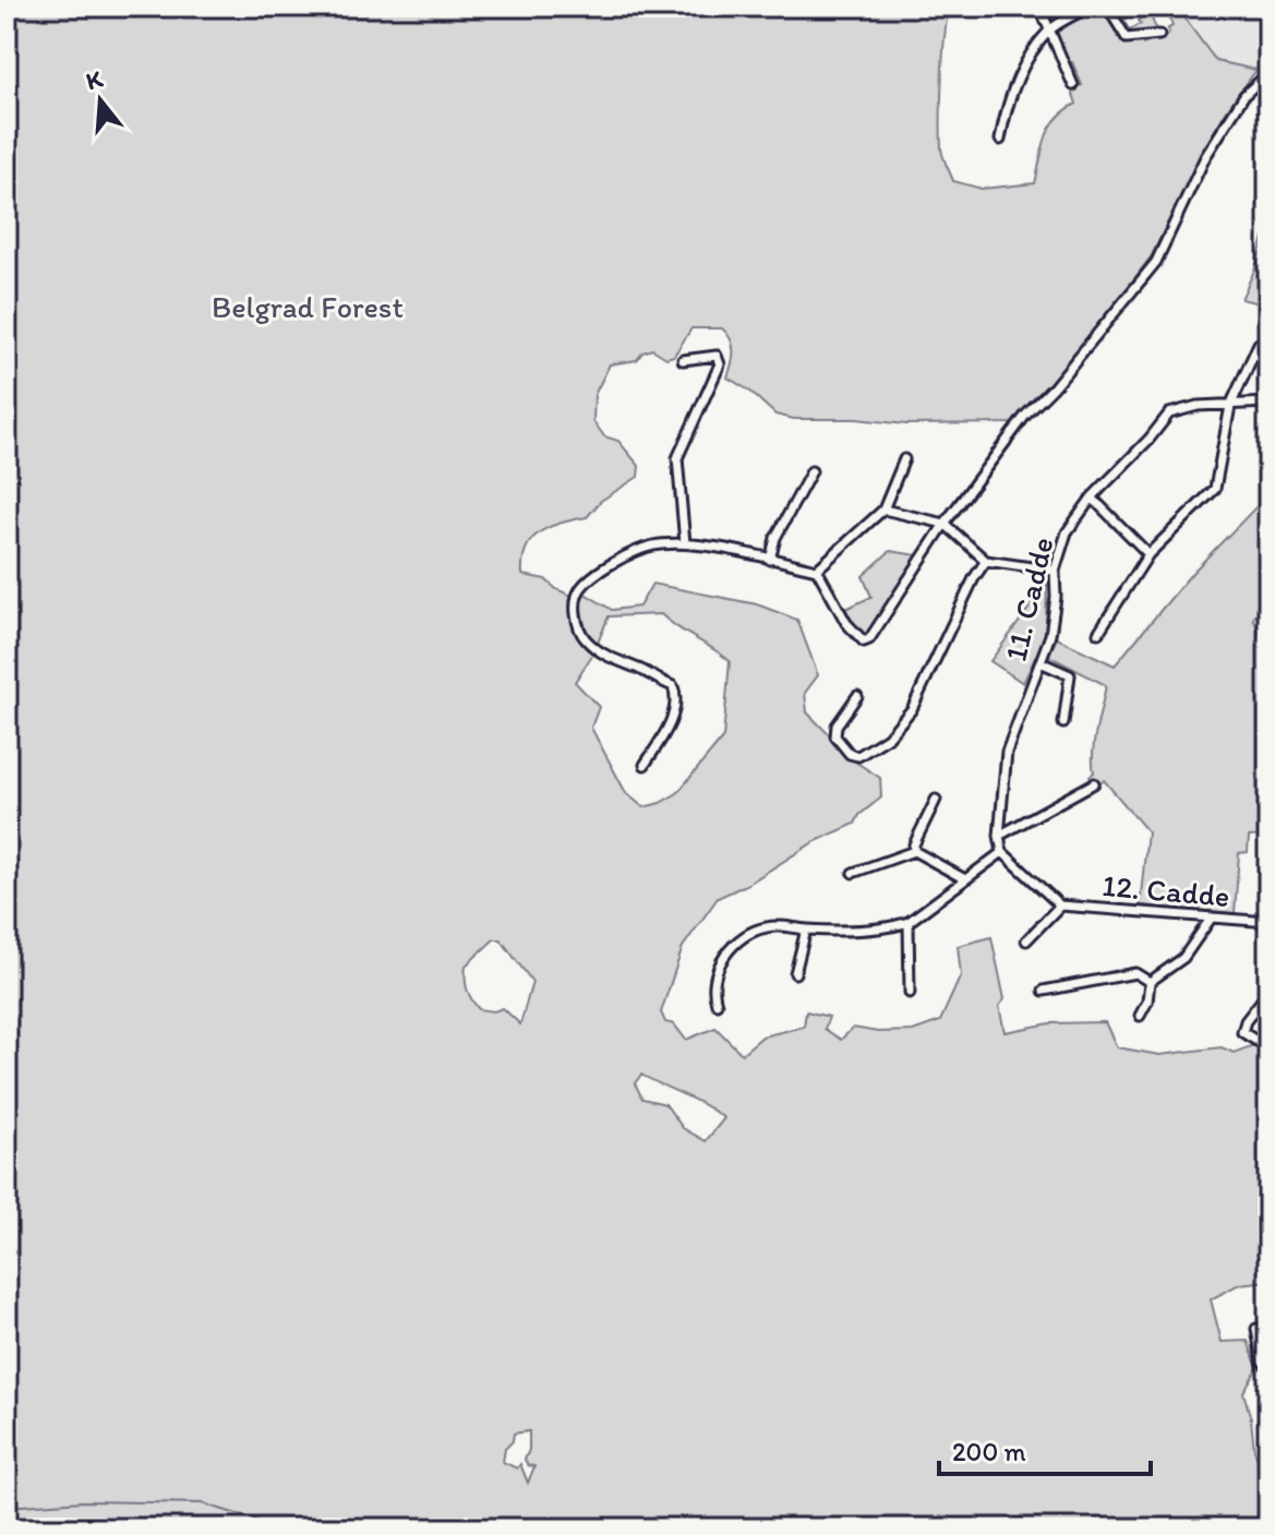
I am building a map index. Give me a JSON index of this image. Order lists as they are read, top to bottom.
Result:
{
  "streets": {
    "street": ["11. Cadde", "12. Cadde"]
  },
  "parks": ["Belgrad Forest"],
  "scale_bar": "200 m",
  "north": "top"
}
